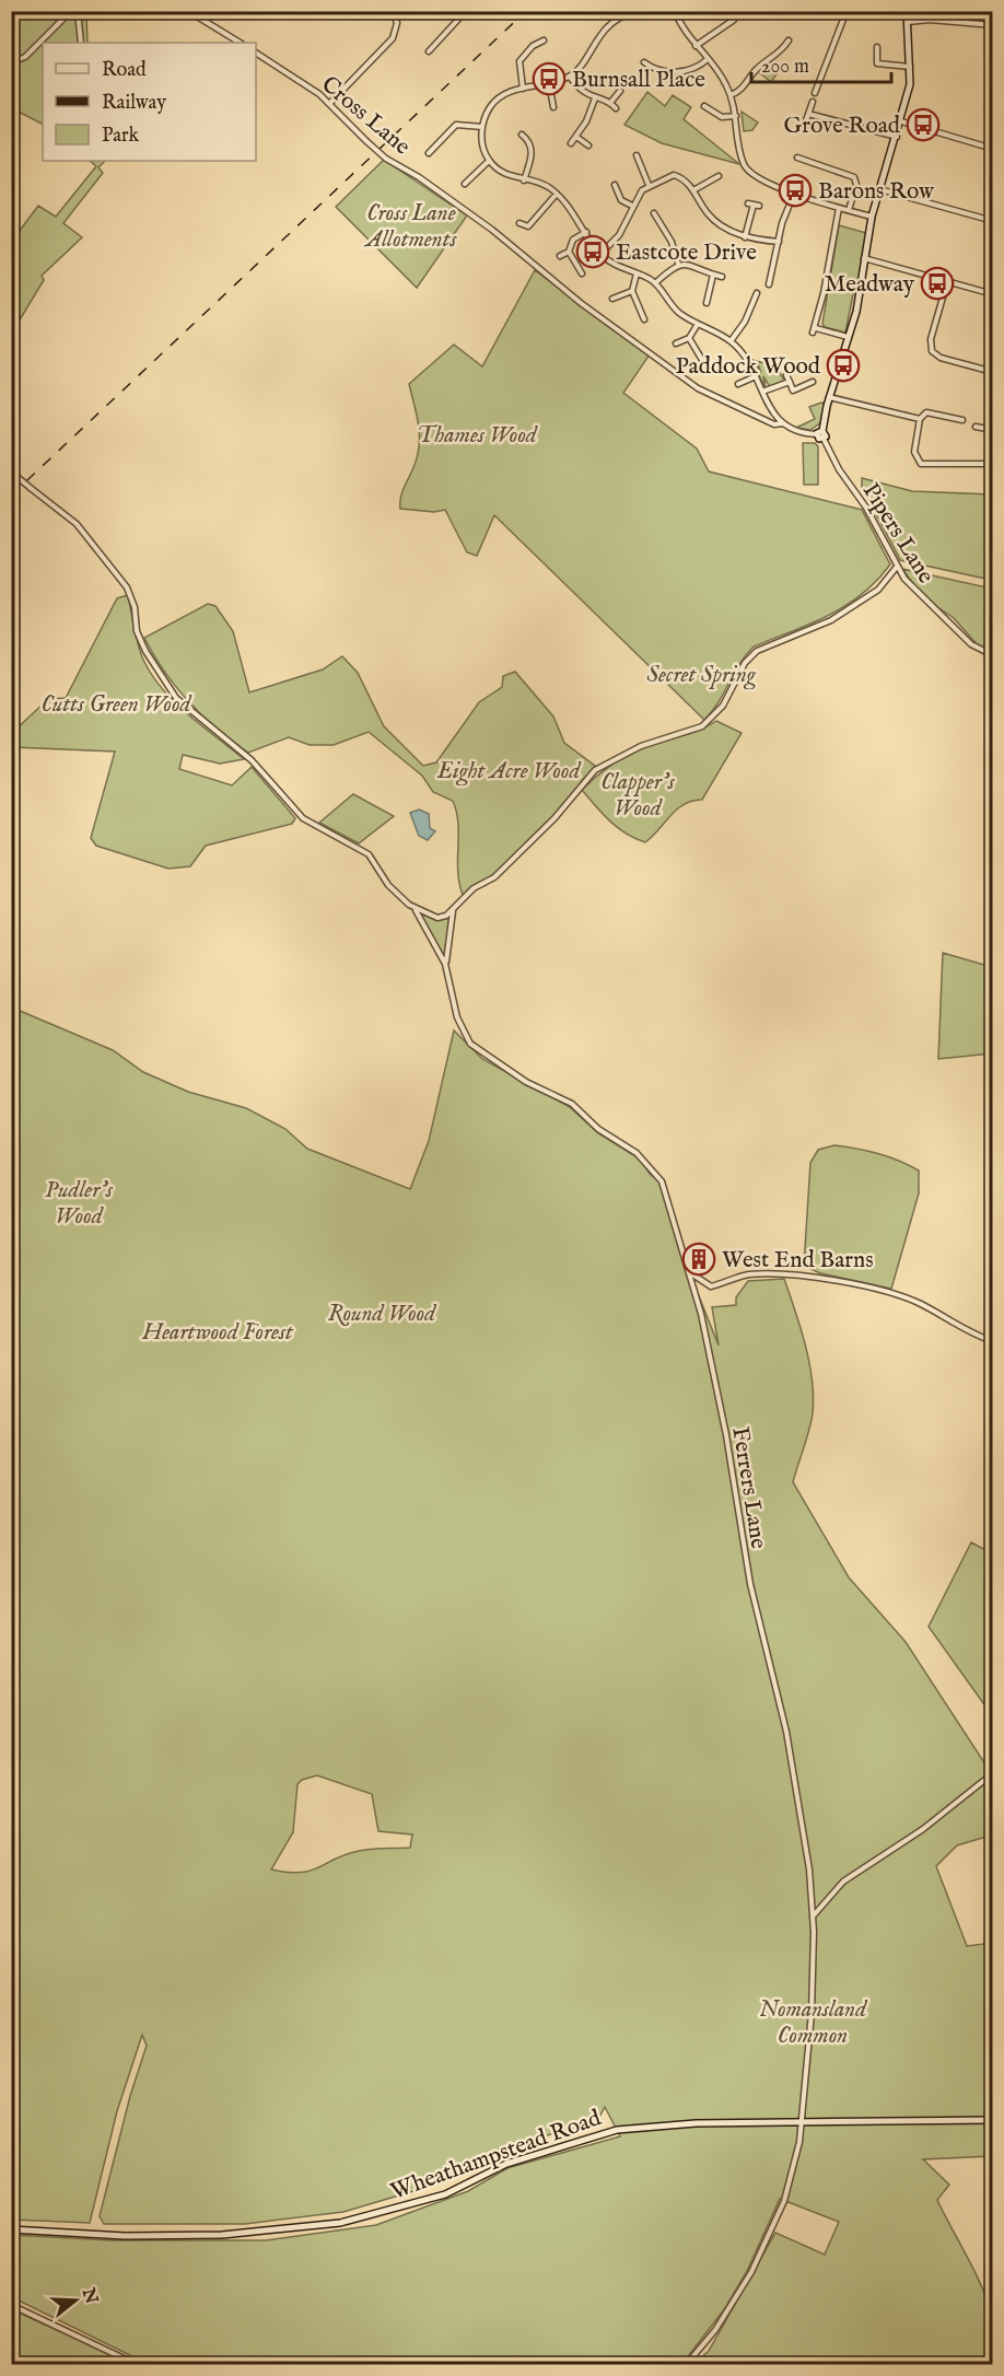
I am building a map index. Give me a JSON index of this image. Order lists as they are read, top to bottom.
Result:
{
  "streets": {
    "main road": ["Wheathampstead Road"],
    "street": ["Cross Lane", "Pipers Lane", "Ferrers Lane"]
  },
  "crossings": [
    ["Cross Lane", "Pipers Lane"],
    ["Ferrers Lane", "Wheathampstead Road"]
  ],
  "parks": [
    "Cross Lane Allotments",
    "Thames Wood",
    "Secret Spring",
    "Cutts Green Wood",
    "Eight Acre Wood",
    "Clapper's Wood",
    "Pudler's Wood",
    "Round Wood",
    "Heartwood Forest",
    "Nomansland Common"
  ],
  "places": {
    "bus stop": [
      "Burnsall Place",
      "Grove Road",
      "Barons Row",
      "Eastcote Drive",
      "Meadway",
      "Paddock Wood"
    ],
    "building": ["West End Barns"]
  },
  "legend": ["Road", "Railway", "Park"],
  "scale_bar": "200 m",
  "north": "right"
}
